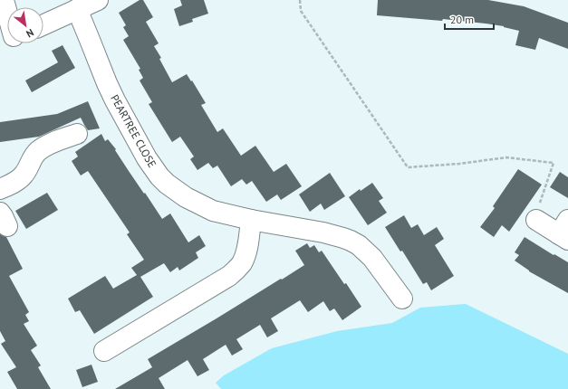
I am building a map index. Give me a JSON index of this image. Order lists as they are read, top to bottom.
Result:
{
  "streets": {
    "street": ["PEARTREE CLOSE"]
  },
  "scale_bar": "20 m",
  "north": "bottom right"
}
